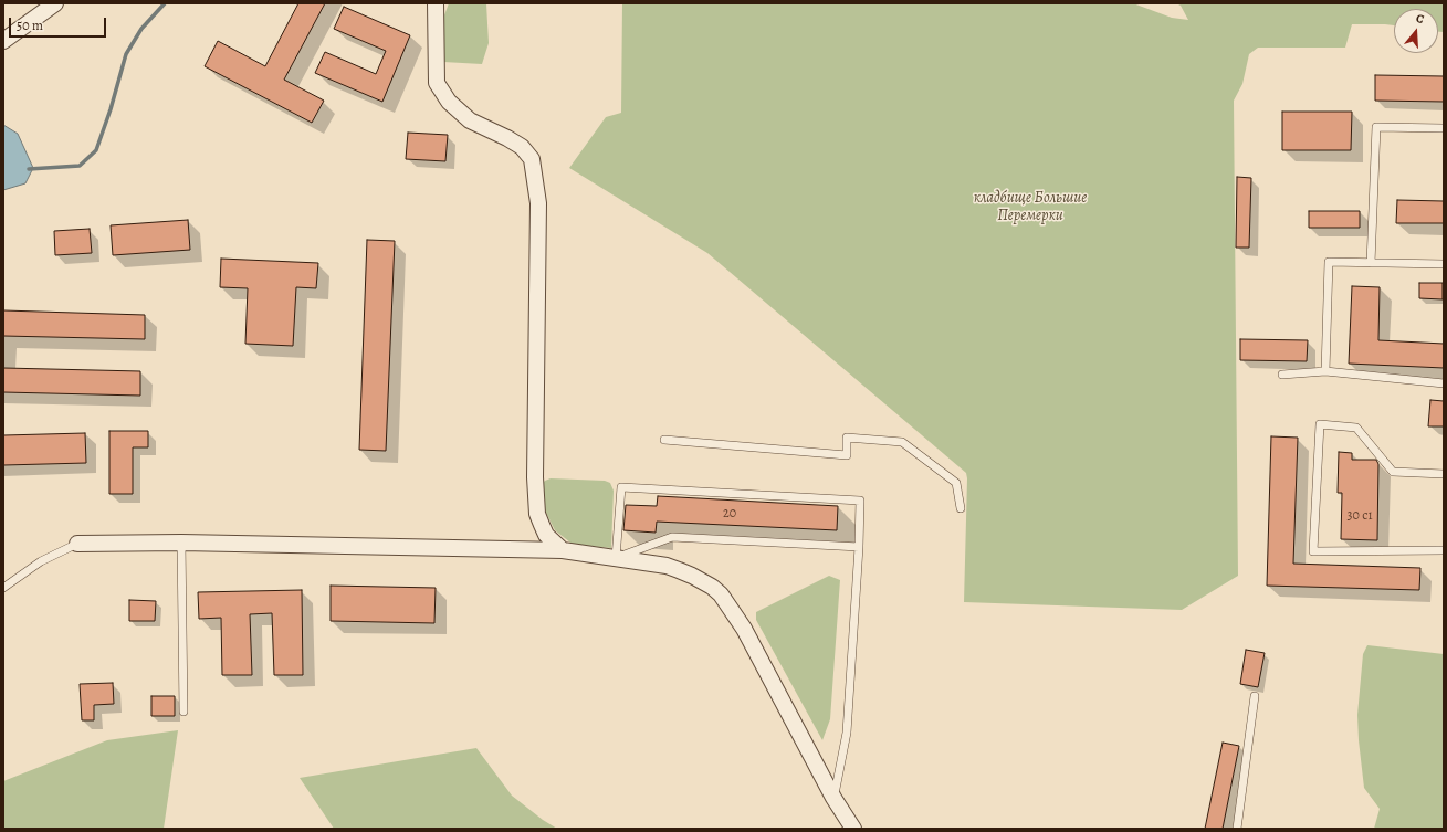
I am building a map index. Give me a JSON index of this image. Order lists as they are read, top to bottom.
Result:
{
  "parks": ["кладбище Большие Перемерки"],
  "house_numbers": ["20", "30 с1"],
  "scale_bar": "50 m",
  "north": "top"
}
